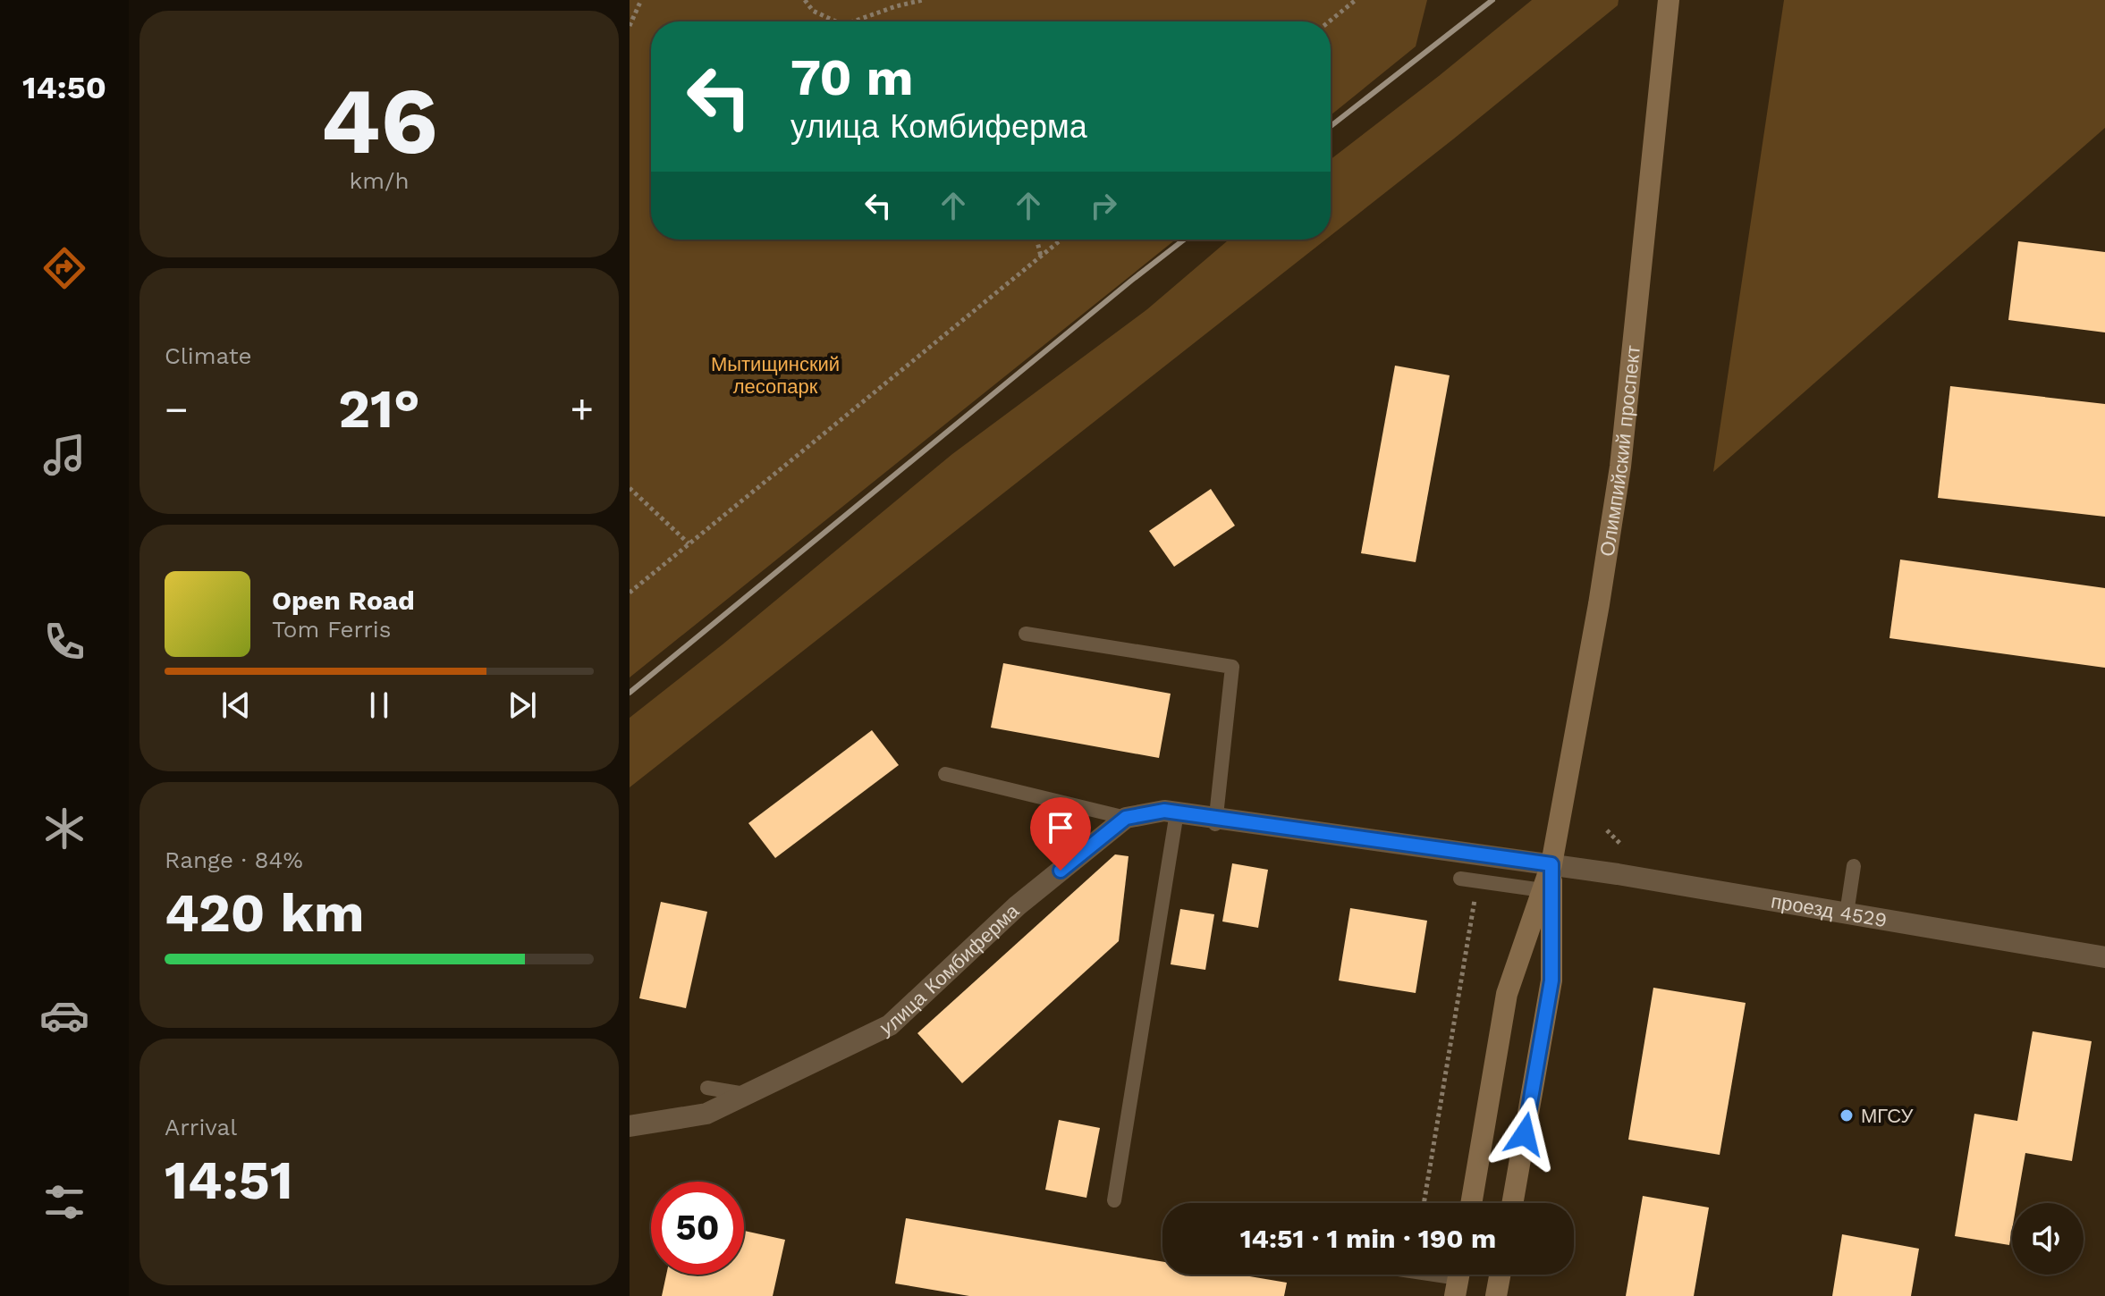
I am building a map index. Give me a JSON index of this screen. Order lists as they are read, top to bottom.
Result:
{
  "streets": {
    "main road": ["Олимпийский проспект"],
    "street": ["проезд 4529", "улица Комбиферма"]
  },
  "crossings": [
    ["Олимпийский проспект", "проезд 4529"],
    ["Олимпийский проспект", "улица Комбиферма"],
    ["проезд 4529", "улица Комбиферма"]
  ],
  "parks": ["Мытищинский лесопарк"],
  "places": ["МГСУ"],
  "page": {
    "tabs": "14:50",
    "tile": [
      ["46", "km/h"],
      "Climate",
      ["Range · 84%", "420 km"],
      ["Arrival", "14:51"]
    ],
    "turn": ["70 m", "улица Комбиферма"],
    "heat": ["−", "21°", "+"],
    "song": ["Open Road", "Tom Ferris"],
    "limit": "50",
    "trip": "14:51 · 1 min · 190 m"
  }
}
